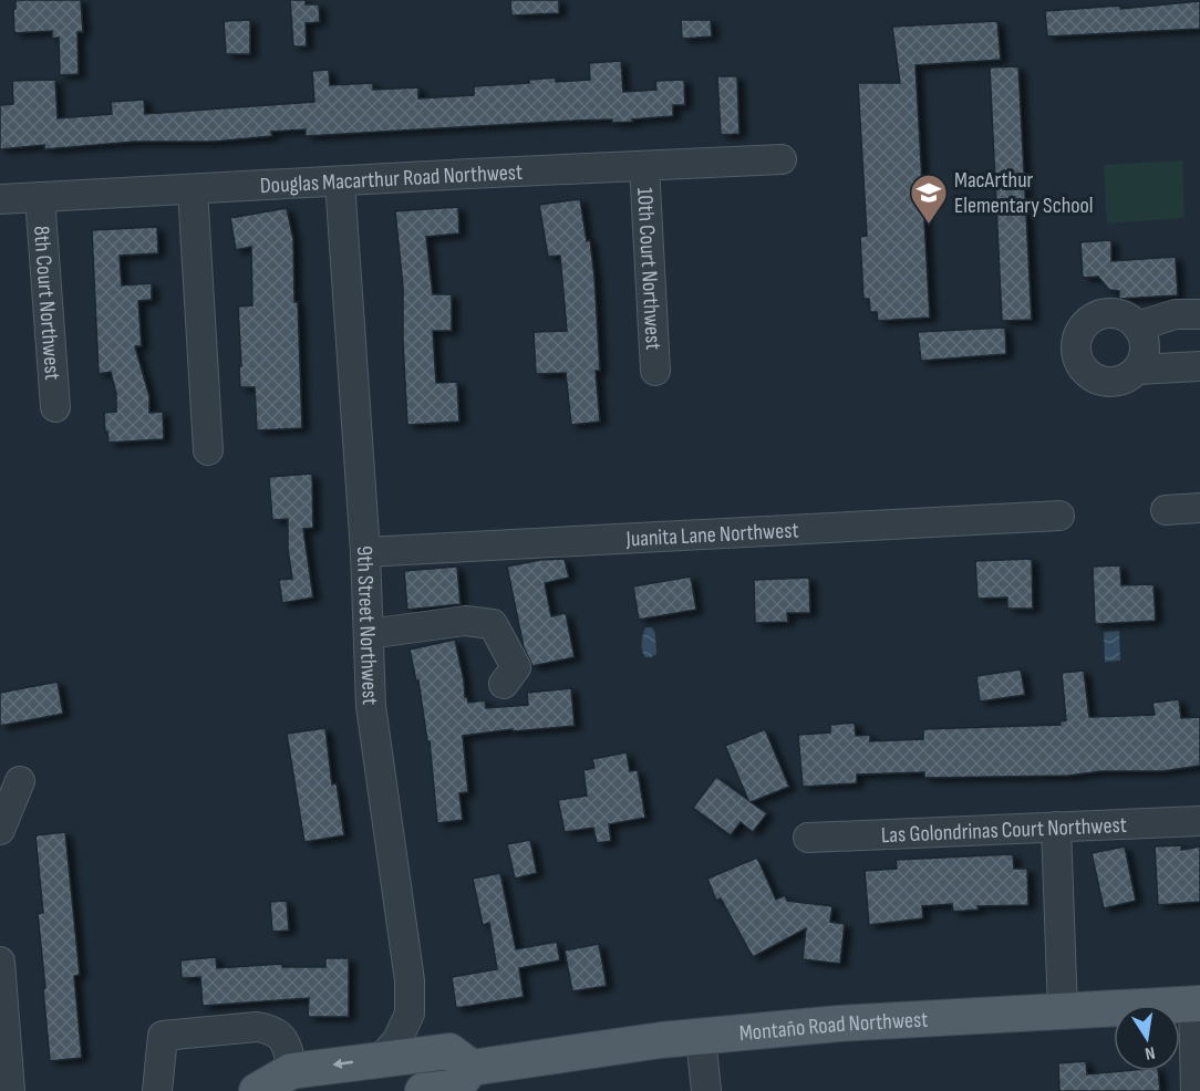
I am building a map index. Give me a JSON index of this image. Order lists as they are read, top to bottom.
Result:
{
  "streets": {
    "main road": ["Montaño Road Northwest"],
    "street": [
      "Douglas Macarthur Road Northwest",
      "10th Court Northwest",
      "8th Court Northwest",
      "Juanita Lane Northwest",
      "9th Street Northwest",
      "Las Golondrinas Court Northwest"
    ]
  },
  "crossings": [
    ["Douglas Macarthur Road Northwest", "10th Court Northwest"],
    ["Douglas Macarthur Road Northwest", "8th Court Northwest"],
    ["Douglas Macarthur Road Northwest", "9th Street Northwest"],
    ["Juanita Lane Northwest", "9th Street Northwest"]
  ],
  "places": {
    "school or university": ["MacArthur Elementary School"]
  },
  "north": "bottom"
}
